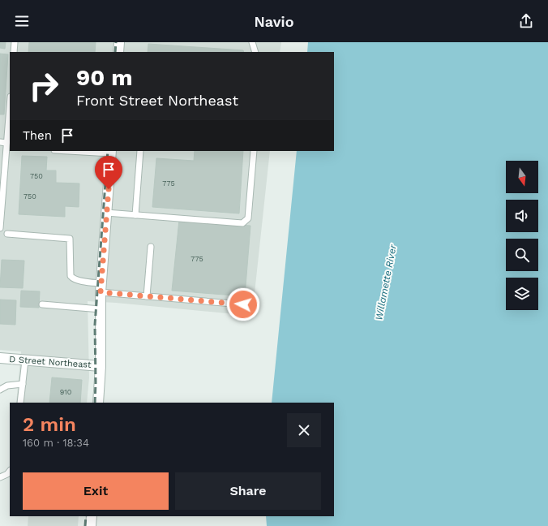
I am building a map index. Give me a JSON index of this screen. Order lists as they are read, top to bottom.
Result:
{
  "streets": {
    "street": ["D Street Northeast"]
  },
  "water": ["Willamette River"],
  "house_numbers": [
    "750",
    "775",
    "750",
    "775",
    "910"
  ],
  "north": "bottom",
  "page": {
    "header": "Navio",
    "turn": ["90 m", "Front Street Northeast"],
    "then": "Then",
    "heading": ["2 min", "160 m · 18:34"],
    "buttons": ["Exit", "Share"]
  }
}
